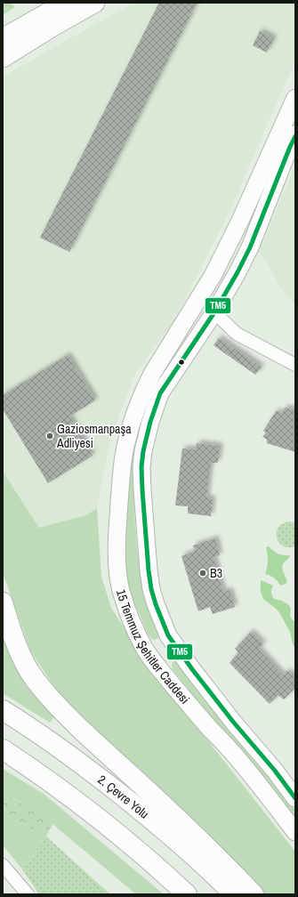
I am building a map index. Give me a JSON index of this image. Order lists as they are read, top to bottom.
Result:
{
  "streets": {
    "highway": ["2. Çevre Yolu"],
    "main road": ["15 Temmuz Şehitler Caddesi"]
  },
  "places": ["Gaziosmanpaşa Adliyesi", "B3"],
  "lines": ["transit line TM5"]
}
